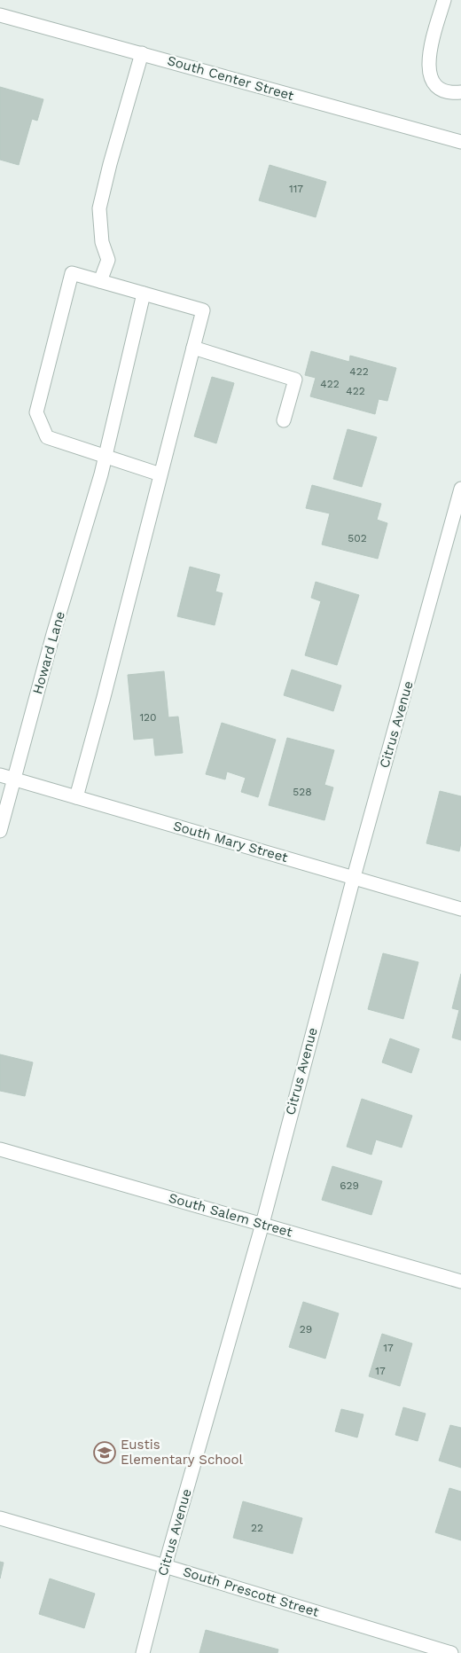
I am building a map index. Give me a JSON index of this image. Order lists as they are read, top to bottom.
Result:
{
  "streets": {
    "street": [
      "South Center Street",
      "Howard Lane",
      "Citrus Avenue",
      "South Mary Street",
      "South Salem Street",
      "South Prescott Street"
    ]
  },
  "crossings": [
    ["Howard Lane", "South Mary Street"],
    ["Citrus Avenue", "South Mary Street"],
    ["Citrus Avenue", "South Salem Street"],
    ["Citrus Avenue", "South Prescott Street"]
  ],
  "places": {
    "school or university": ["Eustis Elementary School"]
  },
  "house_numbers": [
    "117",
    "422",
    "422",
    "422",
    "502",
    "120",
    "528",
    "629",
    "29",
    "17",
    "17",
    "22"
  ]
}
